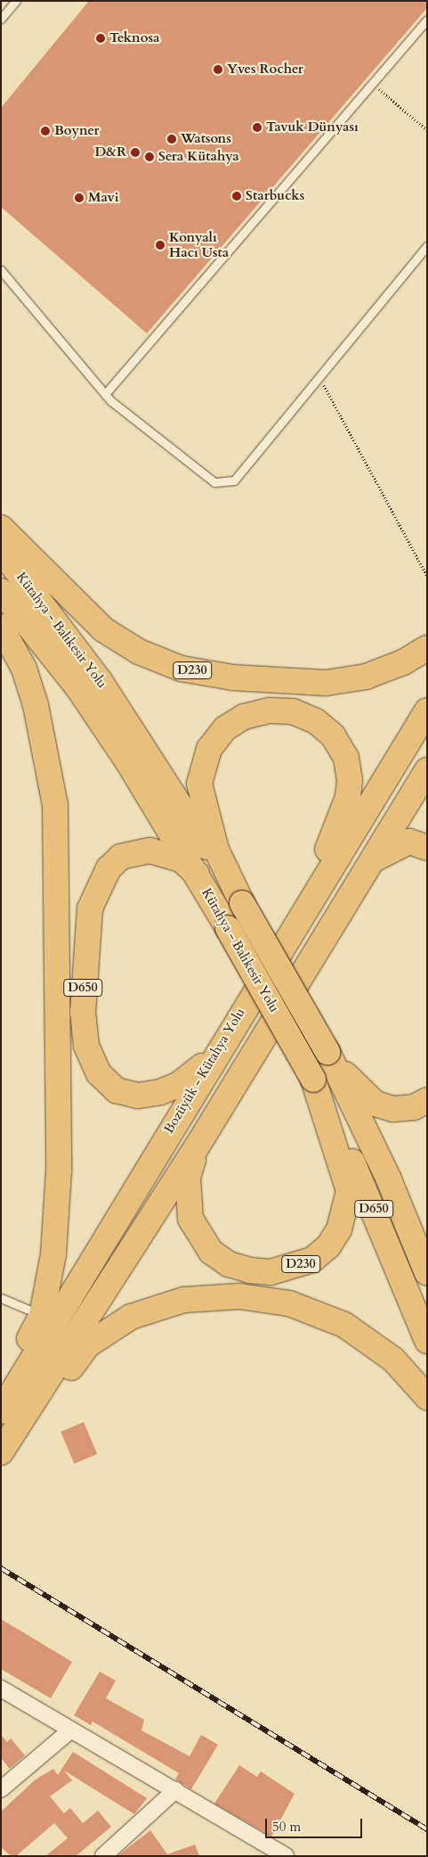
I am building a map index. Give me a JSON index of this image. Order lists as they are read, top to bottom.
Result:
{
  "streets": {
    "highway": [
      "Kütahya - Balıkesir Yolu",
      "D230",
      "D650",
      "Bozüyük - Kütahya Yolu"
    ]
  },
  "crossings": [
    ["Kütahya - Balıkesir Yolu", "D230"],
    ["Kütahya - Balıkesir Yolu", "D650"],
    ["D650", "Bozüyük - Kütahya Yolu"]
  ],
  "places": [
    "Teknosa",
    "Yves Rocher",
    "Tavuk Dünyası",
    "Boyner",
    "Watsons",
    "D&R",
    "Sera Kütahya",
    "Starbucks",
    "Mavi",
    "Konyalı Hacı Usta"
  ],
  "scale_bar": "50 m"
}
